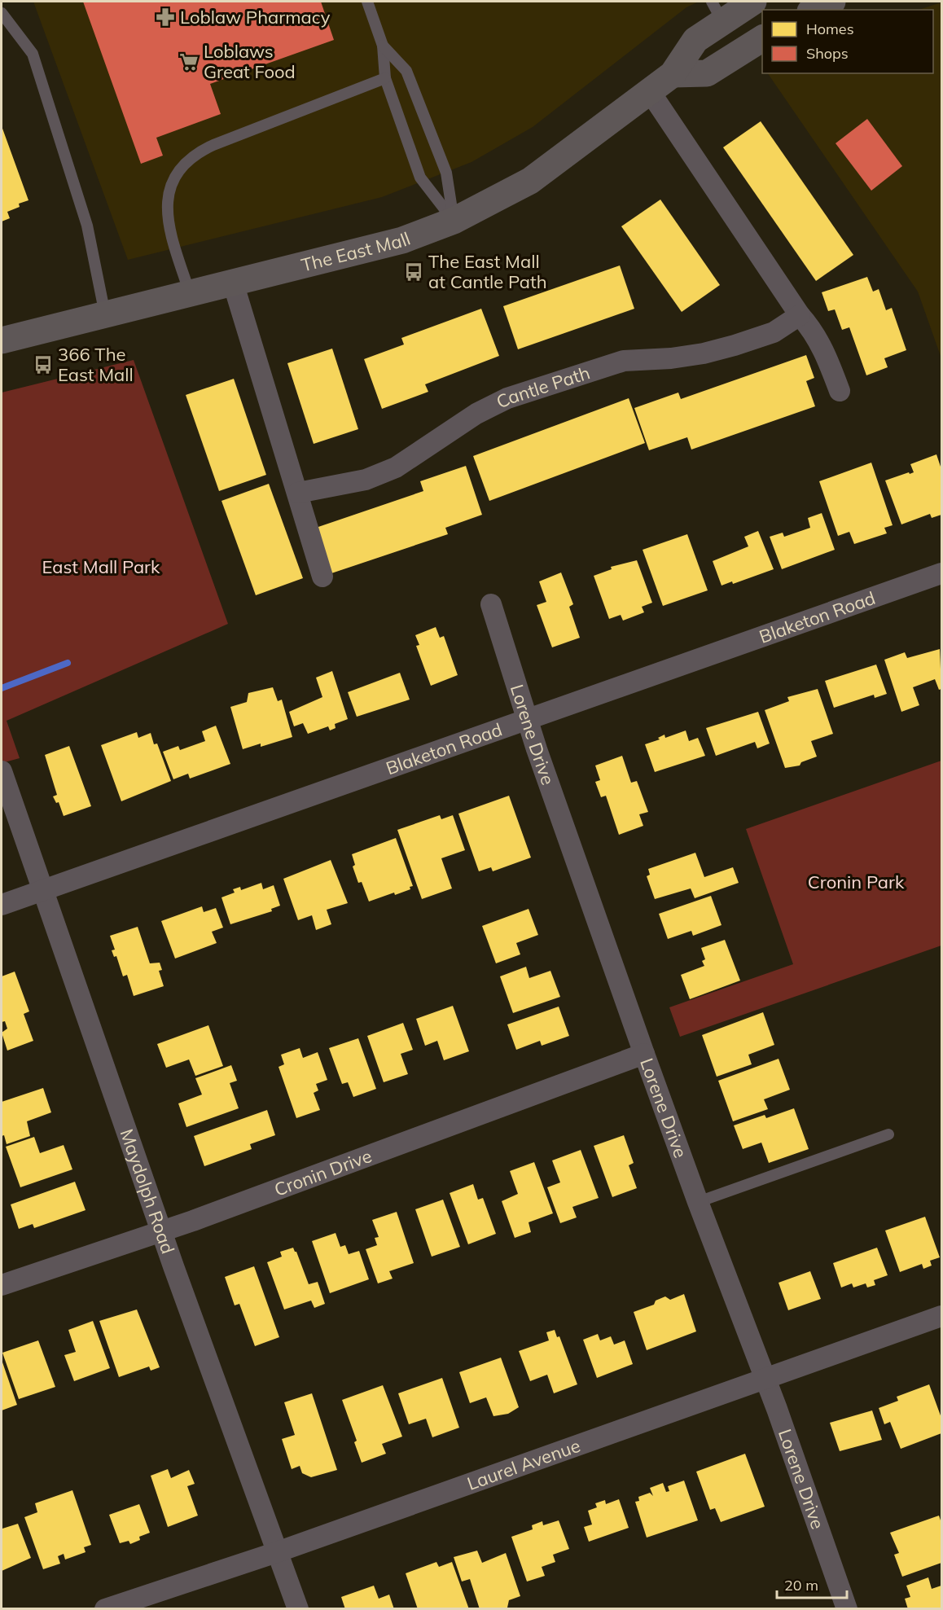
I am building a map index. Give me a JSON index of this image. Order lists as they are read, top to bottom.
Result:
{
  "streets": {
    "main road": ["The East Mall"],
    "street": [
      "Cantle Path",
      "Blaketon Road",
      "Lorene Drive",
      "Cronin Drive",
      "Maydolph Road",
      "Laurel Avenue"
    ]
  },
  "crossings": [
    ["Blaketon Road", "Lorene Drive"],
    ["Blaketon Road", "Maydolph Road"],
    ["Lorene Drive", "Cronin Drive"],
    ["Lorene Drive", "Laurel Avenue"],
    ["Cronin Drive", "Maydolph Road"],
    ["Maydolph Road", "Laurel Avenue"]
  ],
  "parks": ["East Mall Park", "Cronin Park"],
  "places": {
    "pharmacy": ["Loblaw Pharmacy"],
    "supermarket": ["Loblaws Great Food"],
    "bus stop": ["The East Mall at Cantle Path", "366 The East Mall"]
  },
  "legend": ["Homes", "Shops"],
  "scale_bar": "20 m"
}
